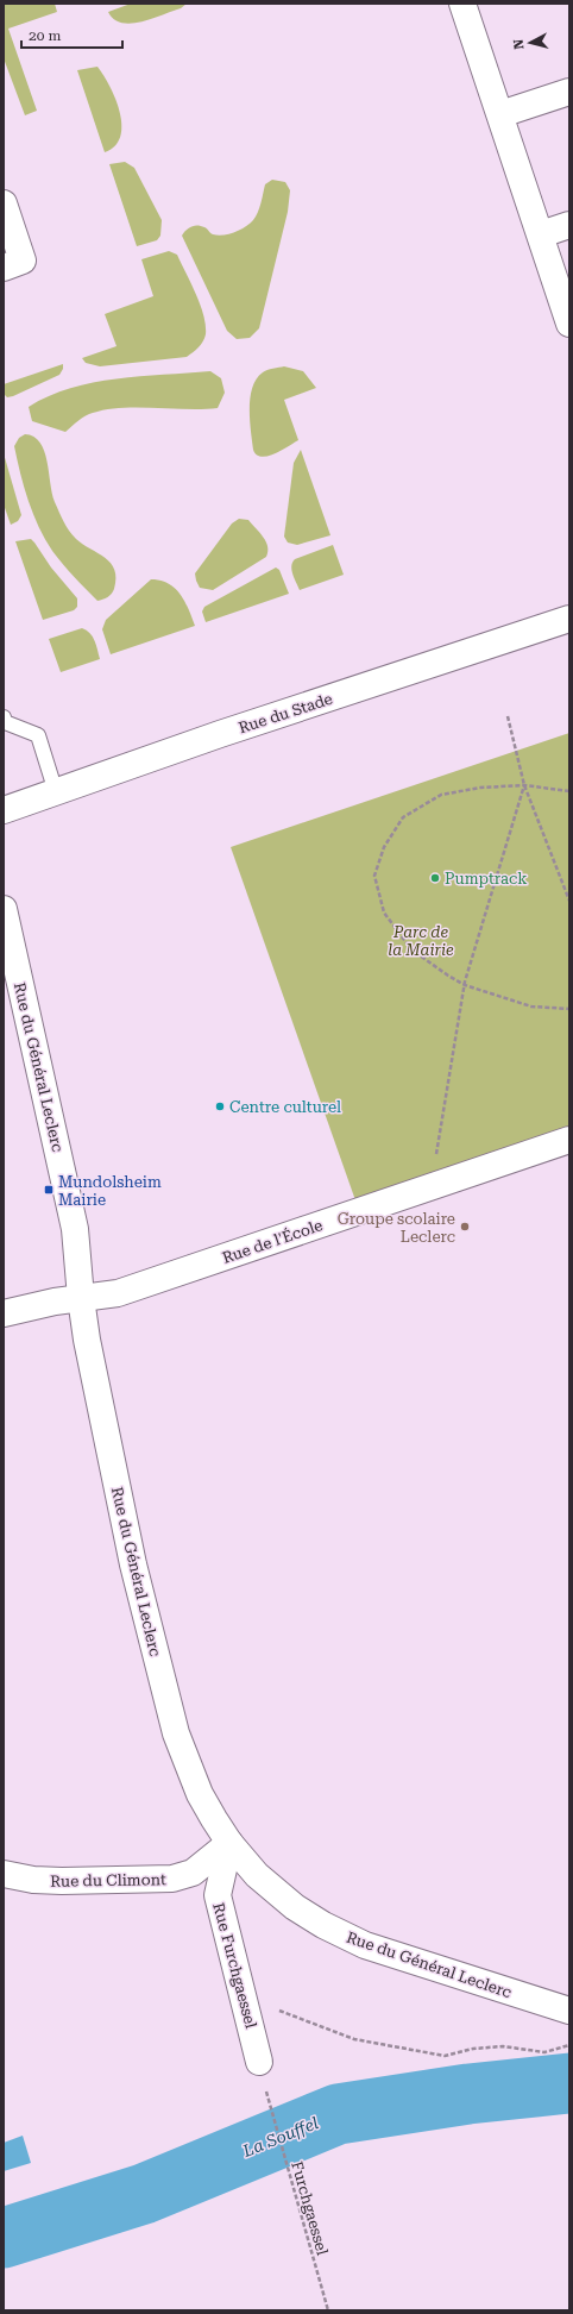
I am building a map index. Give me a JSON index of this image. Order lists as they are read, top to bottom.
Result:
{
  "streets": {
    "street": [
      "Rue du Stade",
      "Rue du Général Leclerc",
      "Rue de l'École",
      "Rue du Climont",
      "Rue Furchgaessel"
    ],
    "path": ["Furchgaessel"]
  },
  "crossings": [
    ["Rue du Général Leclerc", "Rue de l'École"],
    ["Rue du Général Leclerc", "Rue du Climont"],
    ["Rue du Général Leclerc", "Rue Furchgaessel"],
    ["Rue du Climont", "Rue Furchgaessel"]
  ],
  "water": ["La Souffel"],
  "parks": ["Parc de la Mairie"],
  "places": {
    "other": ["Pumptrack", "Centre culturel", "Groupe scolaire Leclerc"],
    "transit": ["Mundolsheim Mairie"]
  },
  "scale_bar": "20 m",
  "north": "left"
}
